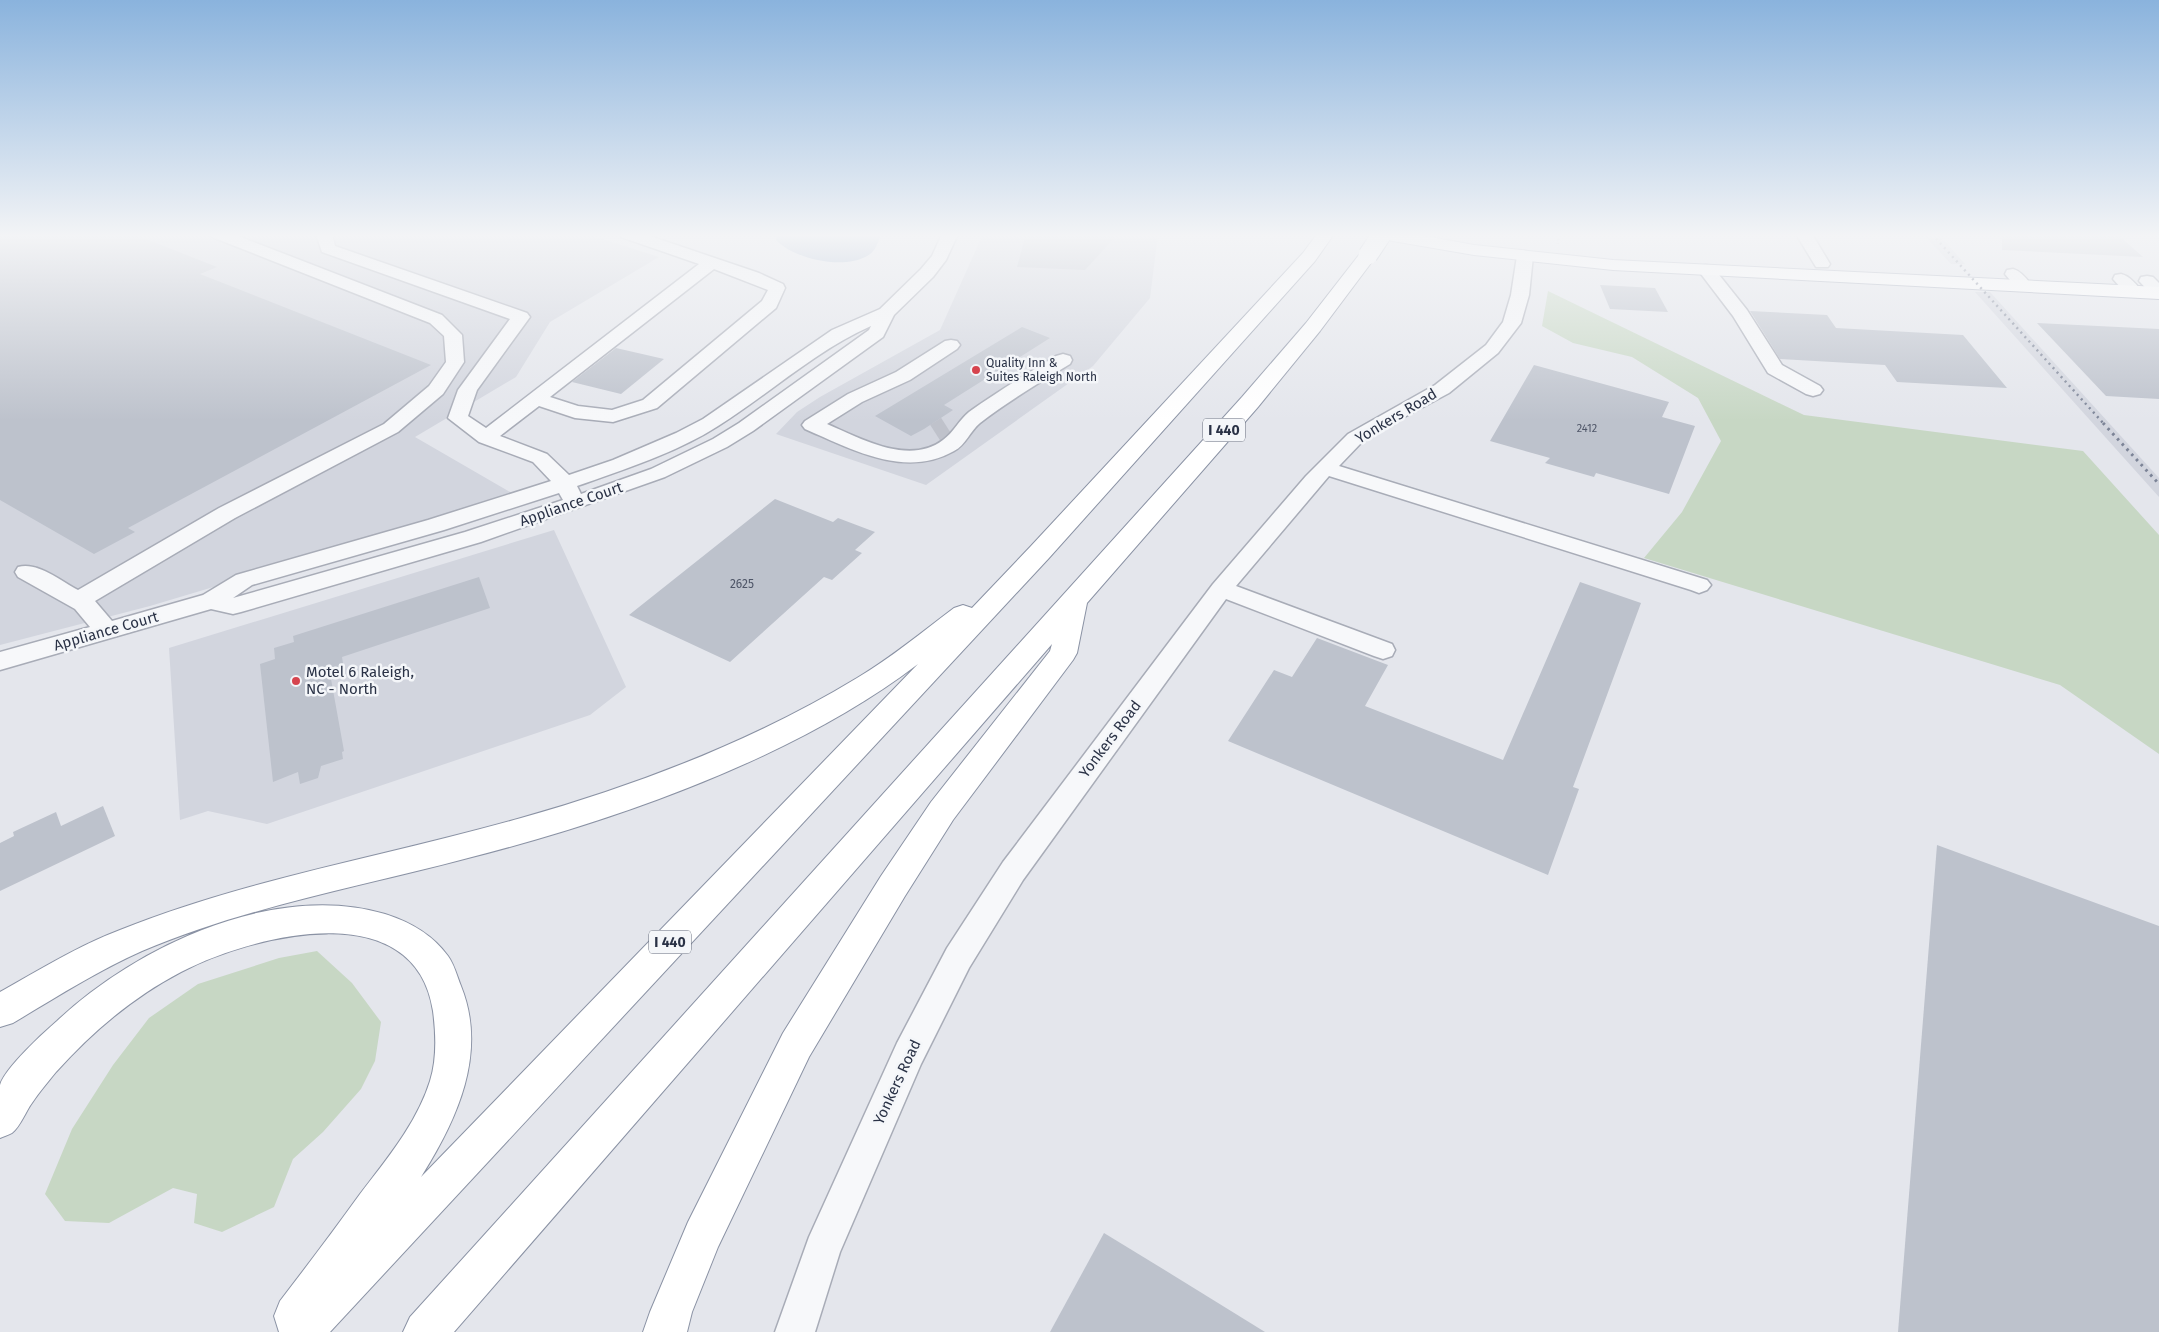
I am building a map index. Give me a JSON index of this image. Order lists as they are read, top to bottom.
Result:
{
  "streets": {
    "main road": ["I 440"],
    "street": ["Yonkers Road", "Appliance Court"]
  },
  "places": ["Quality Inn & Suites Raleigh North", "Motel 6 Raleigh, NC - North"],
  "house_numbers": ["2412", "2625"]
}
